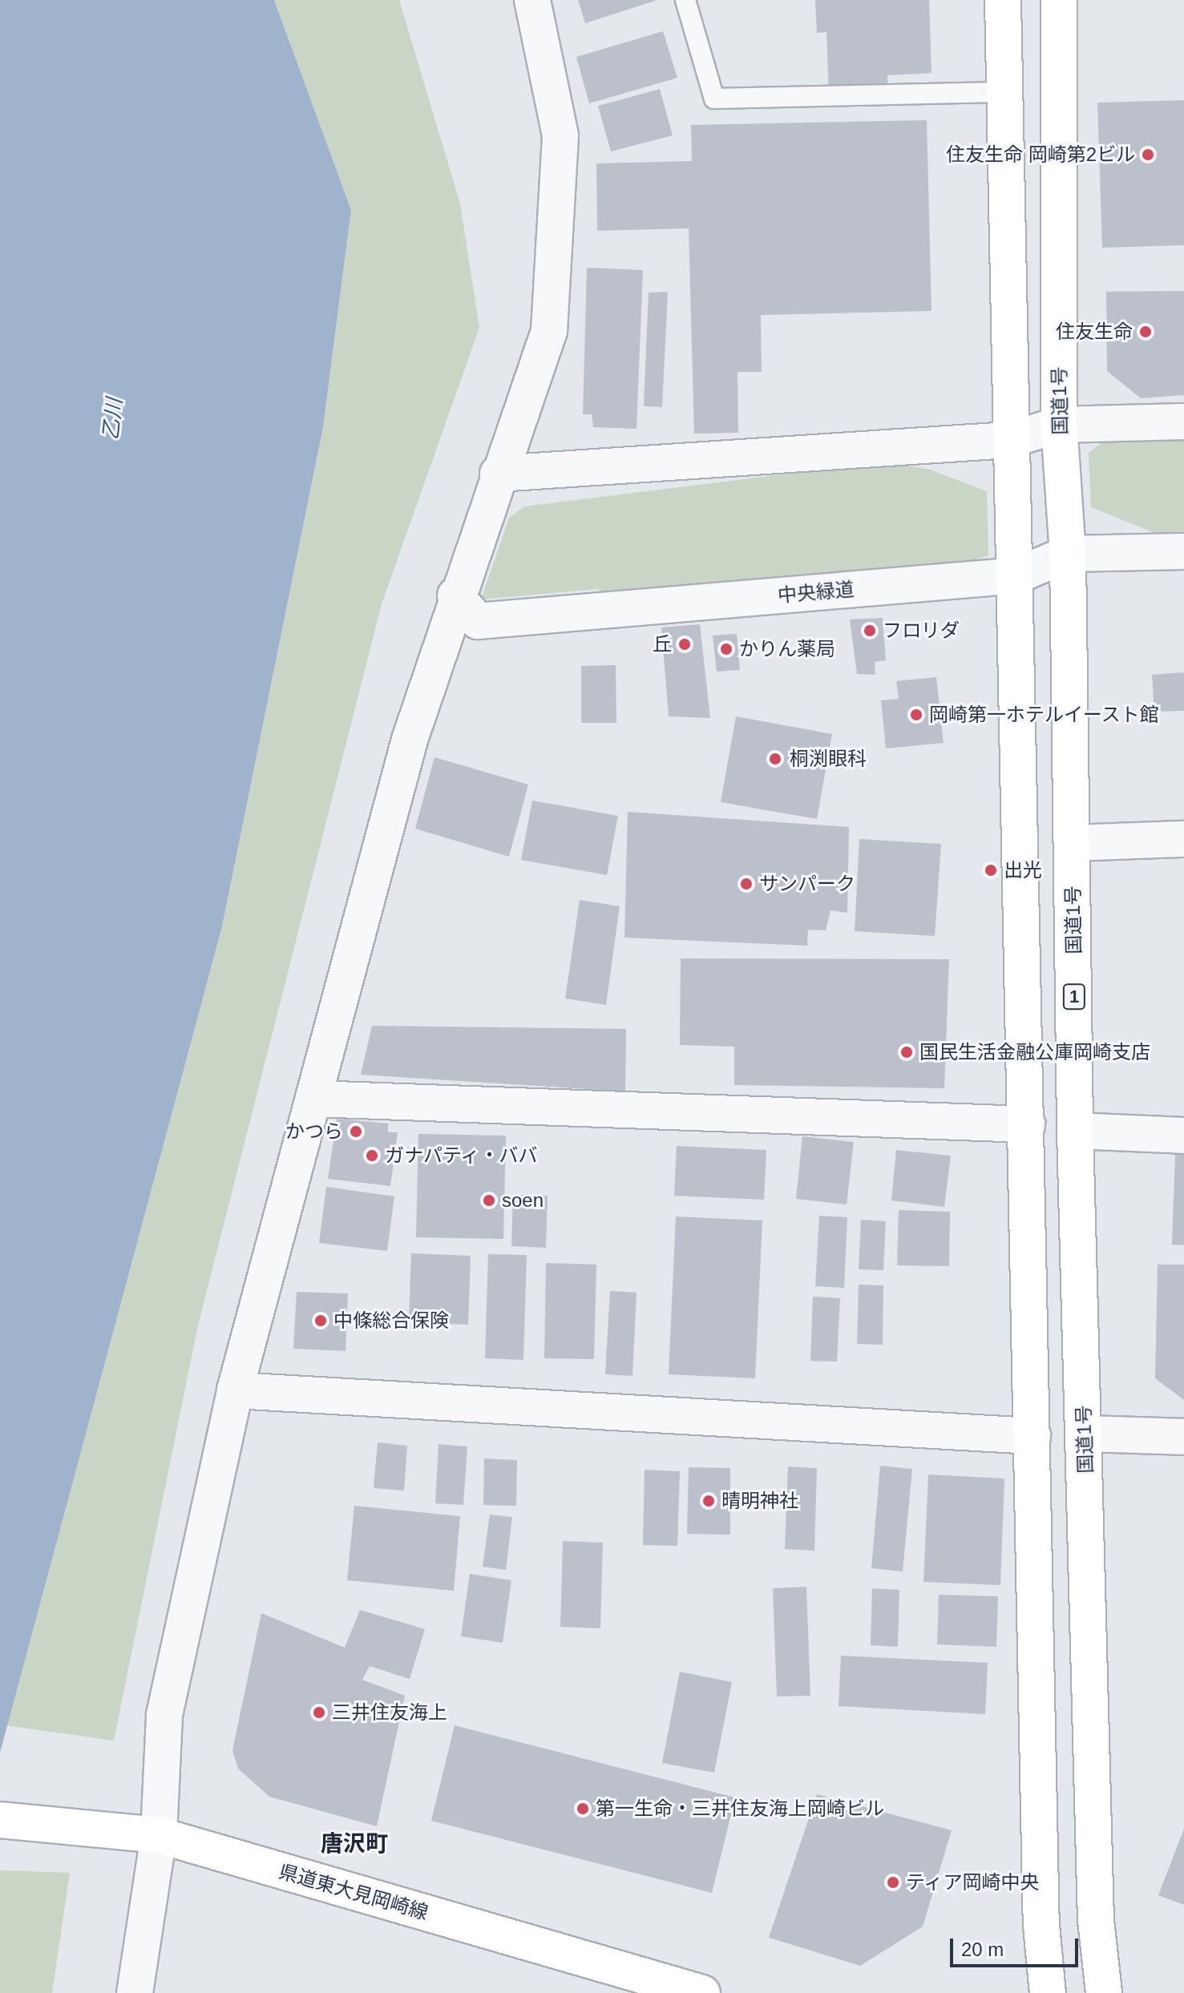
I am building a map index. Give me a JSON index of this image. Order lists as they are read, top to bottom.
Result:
{
  "streets": {
    "main road": ["国道1号", "1", "県道東大見岡崎線"],
    "street": ["中央緑道"]
  },
  "crossings": [
    ["国道1号", "中央緑道"]
  ],
  "districts": ["唐沢町"],
  "water": ["乙川"],
  "places": [
    "住友生命 岡崎第2ビル",
    "住友生命",
    "フロリダ",
    "丘",
    "かりん薬局",
    "岡崎第一ホテルイースト館",
    "桐渕眼科",
    "出光",
    "サンパーク",
    "国民生活金融公庫岡崎支店",
    "かつら",
    "ガナパティ・ババ",
    "soen",
    "中條総合保険",
    "晴明神社",
    "三井住友海上",
    "第一生命・三井住友海上岡崎ビル",
    "ティア岡崎中央"
  ],
  "scale_bar": "20 m"
}
